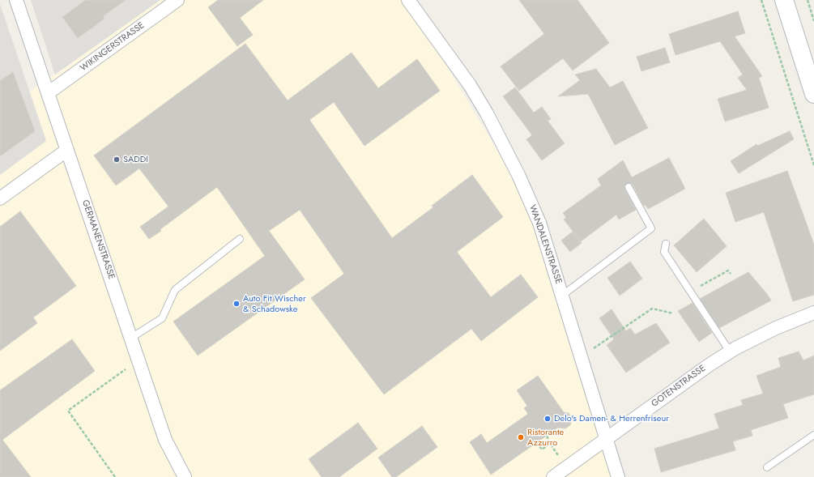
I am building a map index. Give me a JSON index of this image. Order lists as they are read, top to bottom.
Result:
{
  "streets": {
    "street": [
      "WIKINGERSTRASSE",
      "GERMANENSTRASSE",
      "WANDALENSTRASSE",
      "GOTENSTRASSE"
    ]
  },
  "crossings": [
    ["WIKINGERSTRASSE", "GERMANENSTRASSE"],
    ["WANDALENSTRASSE", "GOTENSTRASSE"]
  ],
  "places": [
    "SADDI",
    "Auto Fit Wischer & Schadowske",
    "Delo's Damen- & Herrenfriseur",
    "Ristorante Azzurro"
  ]
}
